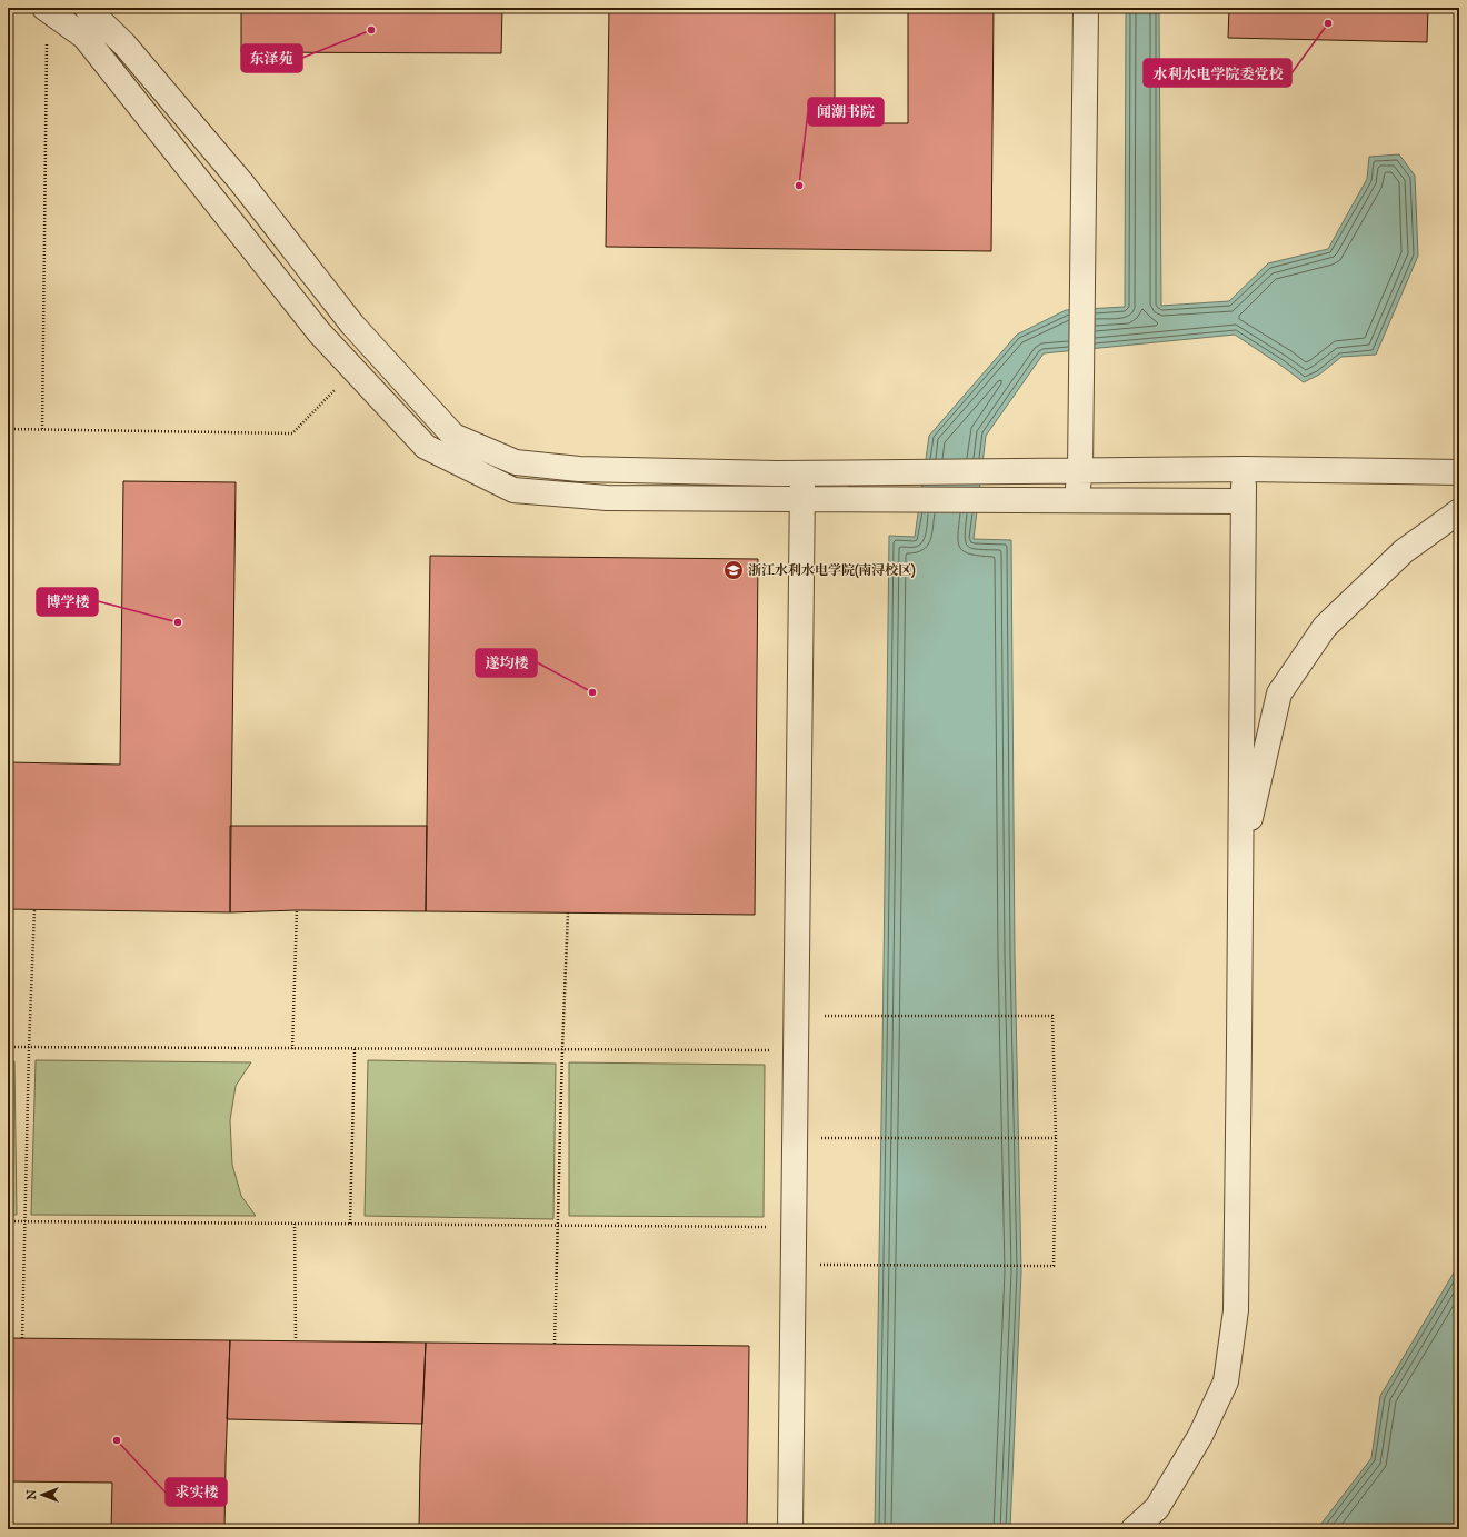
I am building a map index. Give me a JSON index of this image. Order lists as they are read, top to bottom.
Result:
{
  "places": {
    "other": [
      "水利水电学院委党校",
      "东泽苑",
      "闻潮书院",
      "博学楼",
      "遂均楼",
      "求实楼"
    ],
    "school or university": ["浙江水利水电学院(南浔校区)"]
  },
  "north": "left"
}
